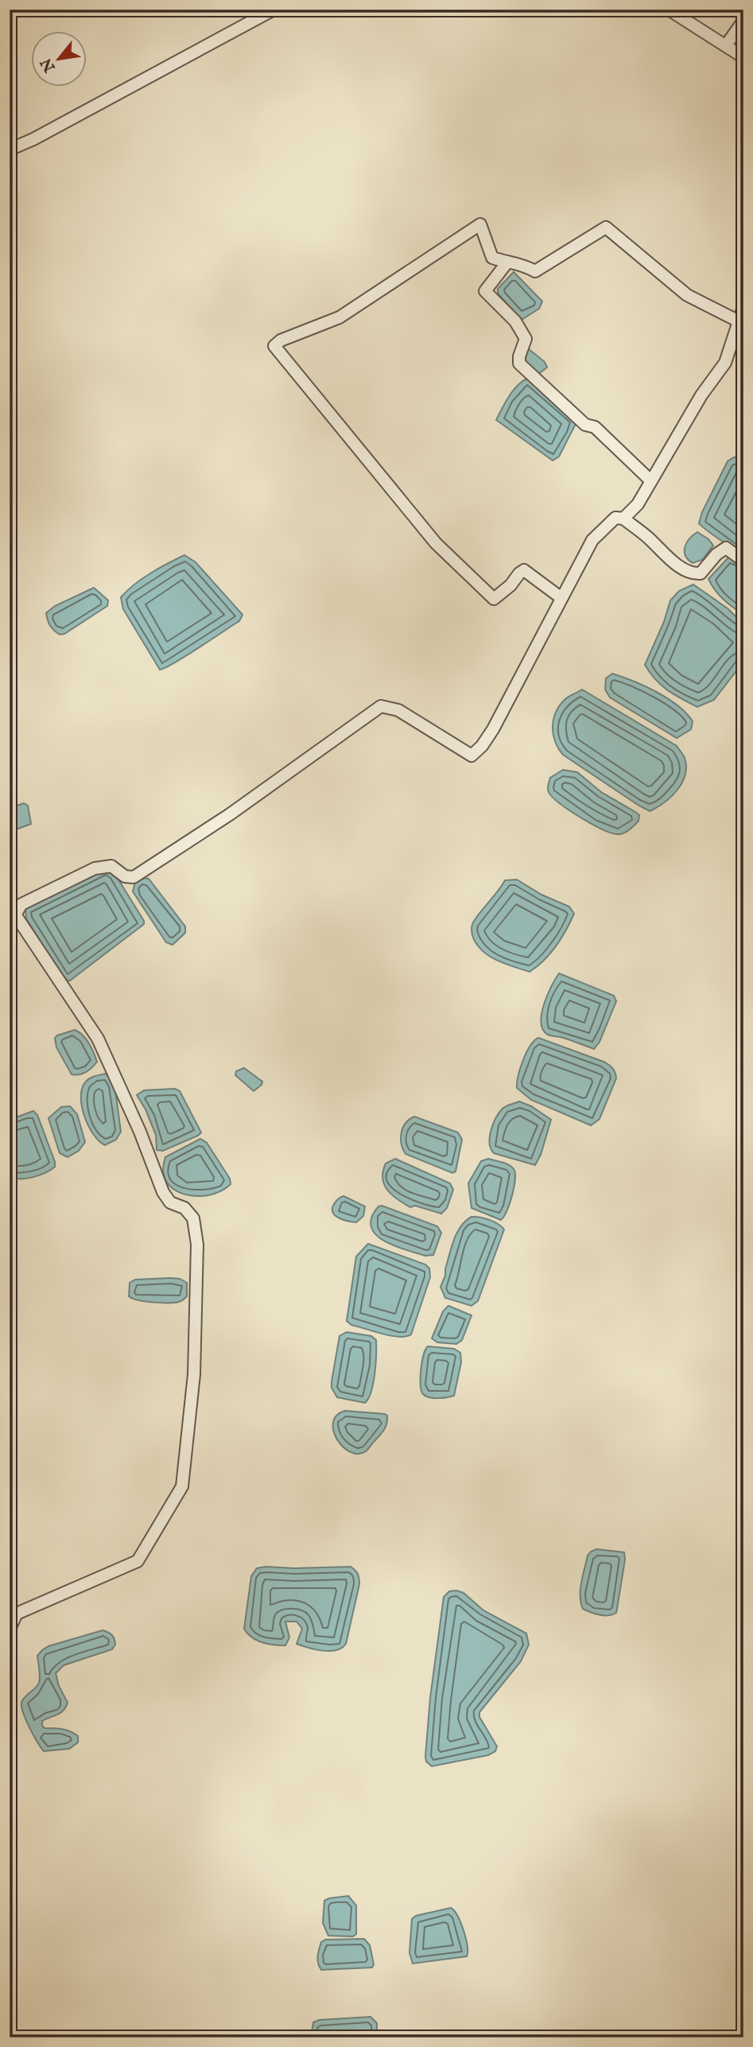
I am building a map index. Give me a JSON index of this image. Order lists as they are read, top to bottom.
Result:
{
  "north": "bottom left"
}
